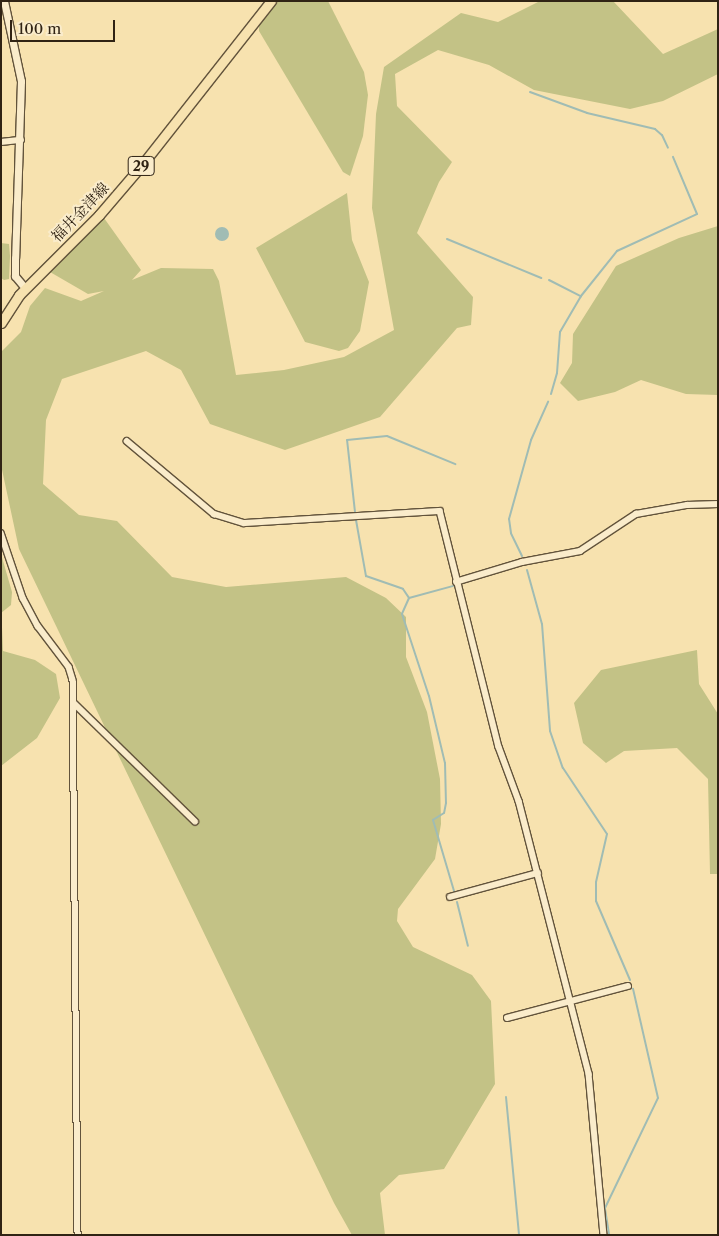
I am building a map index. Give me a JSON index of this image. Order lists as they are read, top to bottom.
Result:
{
  "streets": {
    "main road": ["29", "福井金津線"]
  },
  "scale_bar": "100 m"
}
